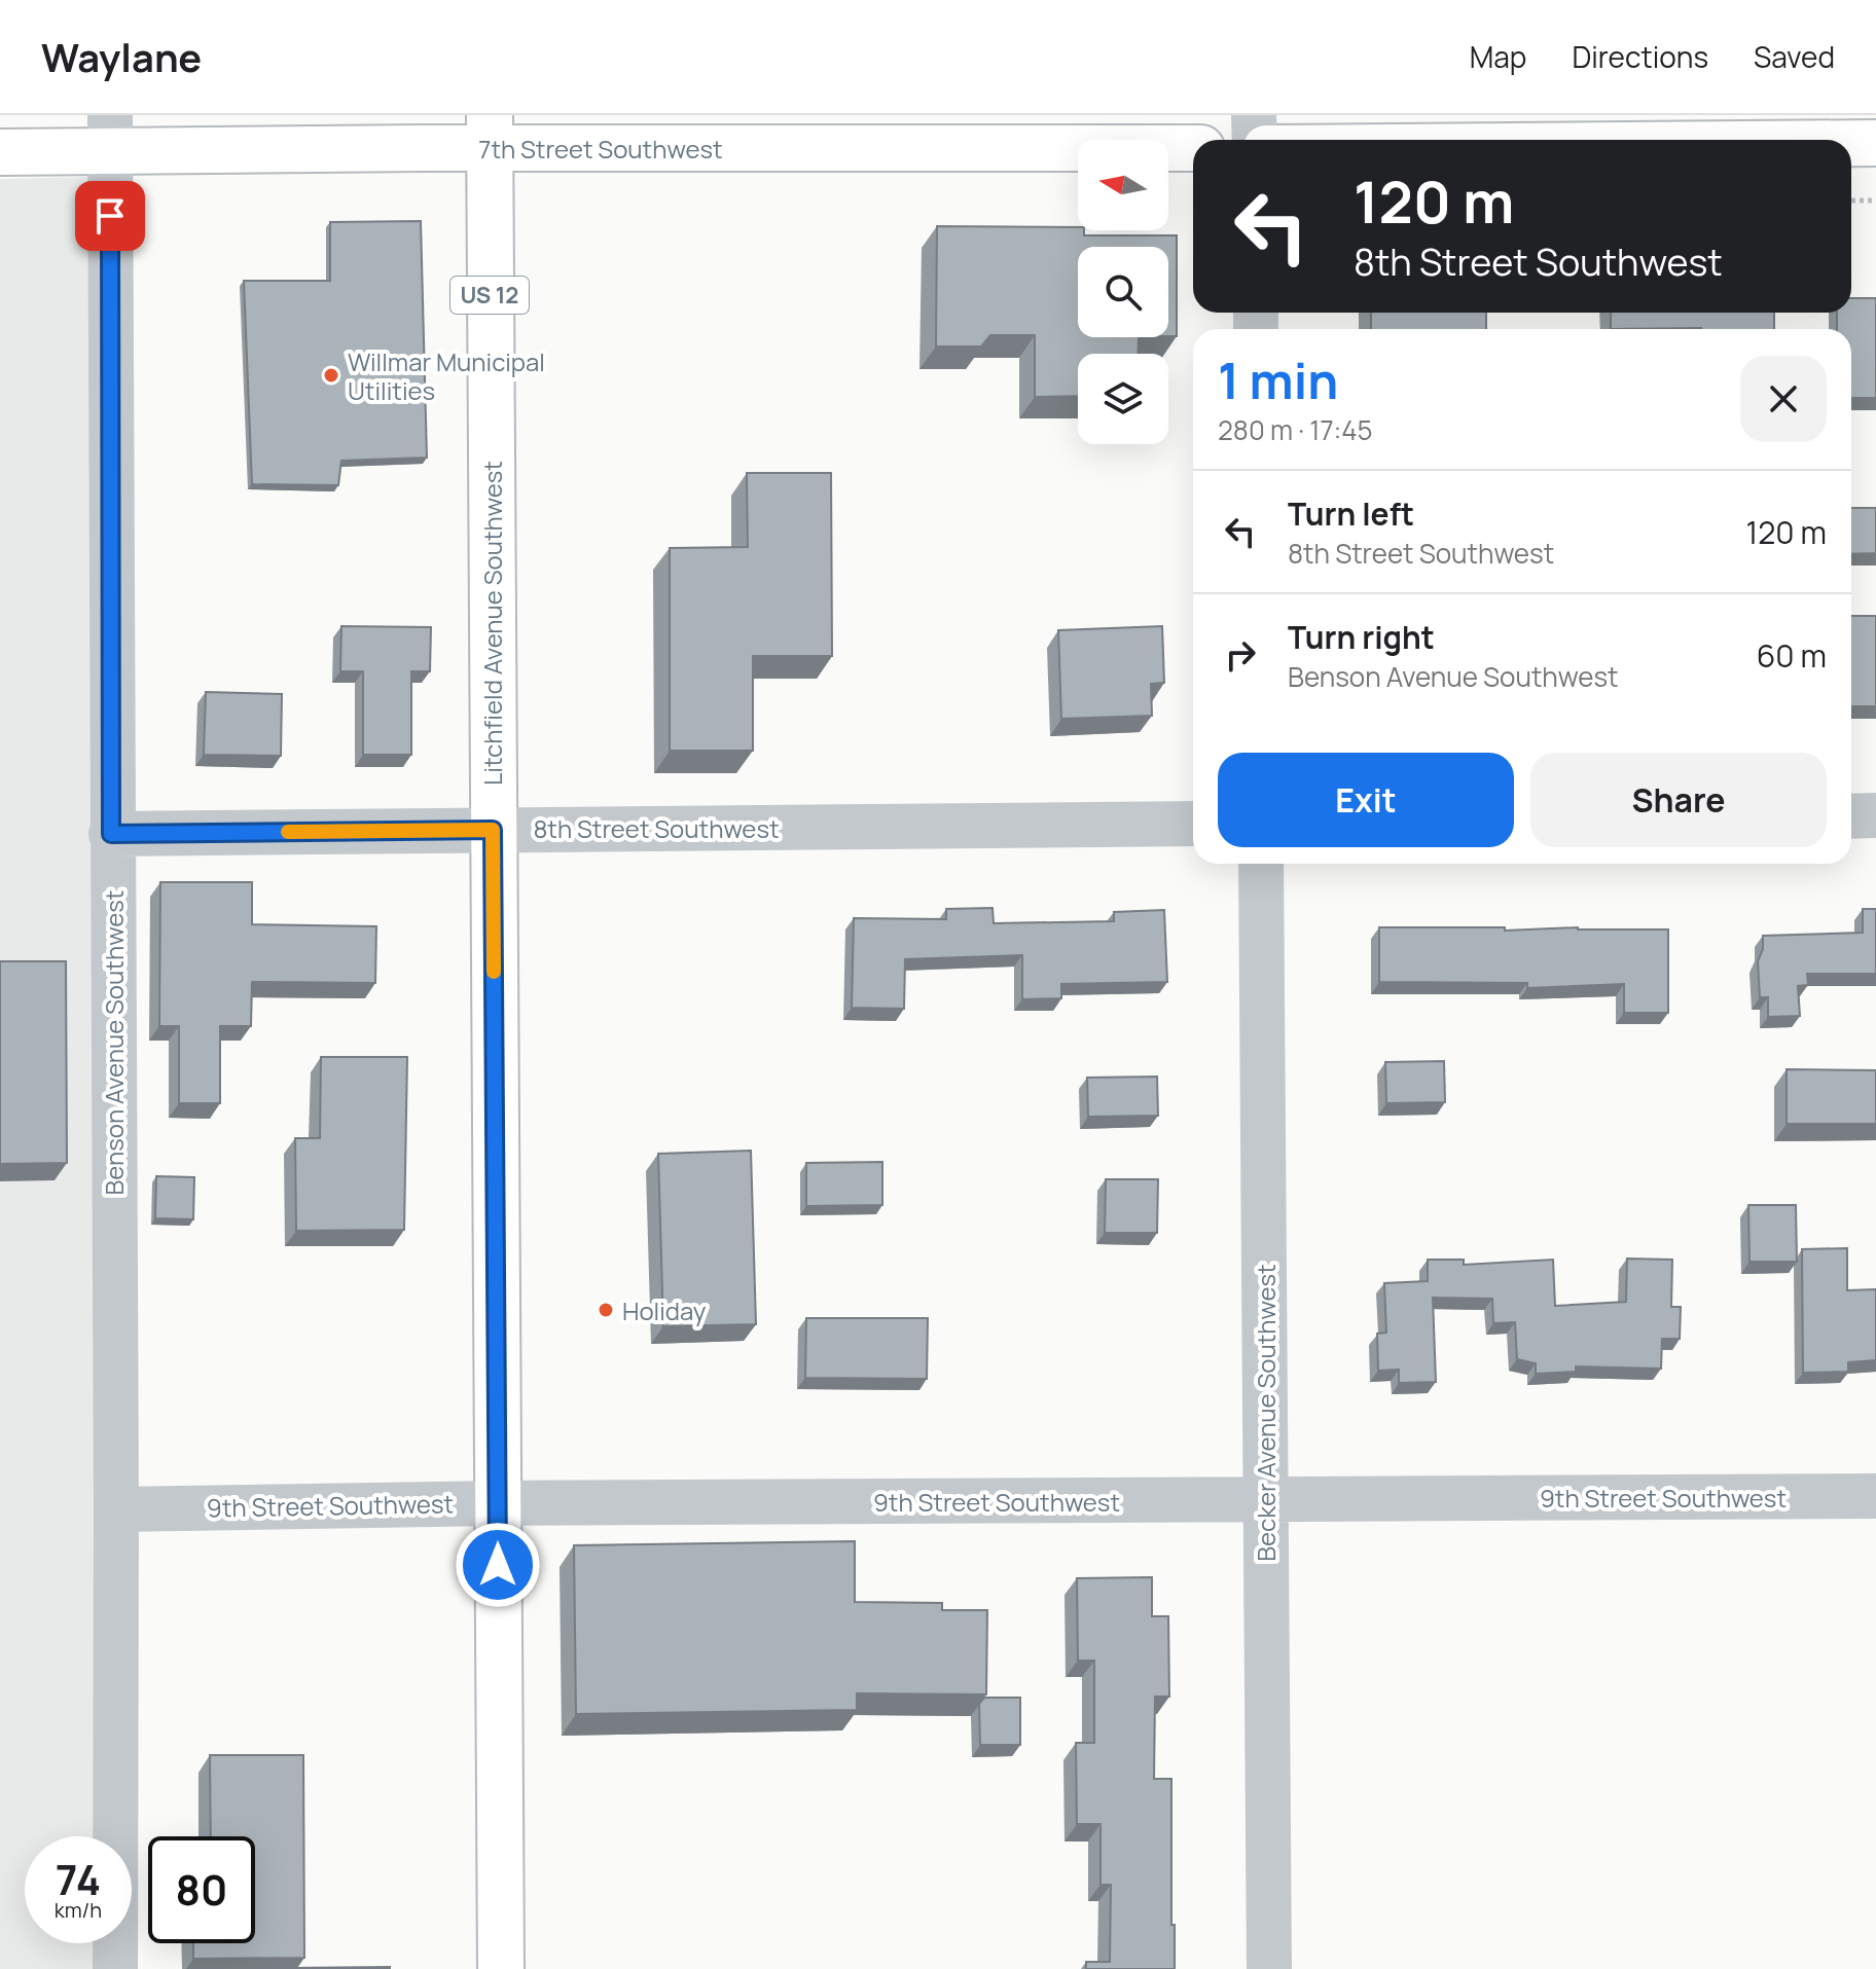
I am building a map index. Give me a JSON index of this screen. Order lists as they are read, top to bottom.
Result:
{
  "streets": {
    "main road": ["7th Street Southwest", "US 12", "Litchfield Avenue Southwest"],
    "street": [
      "8th Street Southwest",
      "Benson Avenue Southwest",
      "Becker Avenue Southwest",
      "9th Street Southwest"
    ]
  },
  "crossings": [
    ["7th Street Southwest", "Litchfield Avenue Southwest"],
    ["7th Street Southwest", "Benson Avenue Southwest"],
    ["Litchfield Avenue Southwest", "8th Street Southwest"],
    ["Litchfield Avenue Southwest", "9th Street Southwest"],
    ["8th Street Southwest", "Benson Avenue Southwest"],
    ["Benson Avenue Southwest", "9th Street Southwest"],
    ["Becker Avenue Southwest", "9th Street Southwest"]
  ],
  "places": ["Willmar Municipal Utilities", "Holiday"],
  "north": "left",
  "page": {
    "header": "Waylane",
    "nav": ["Map", "Directions", "Saved"],
    "turn": ["120 m", "8th Street Southwest"],
    "heading": ["1 min", "280 m · 17:45"],
    "list": [
      {
        "name": "Turn left",
        "note": "8th Street Southwest",
        "value": "120 m"
      },
      {
        "name": "Turn right",
        "note": "Benson Avenue Southwest",
        "value": "60 m"
      }
    ],
    "buttons": ["Exit", "Share"],
    "speed": "74 km/h",
    "limit": "80"
  }
}
